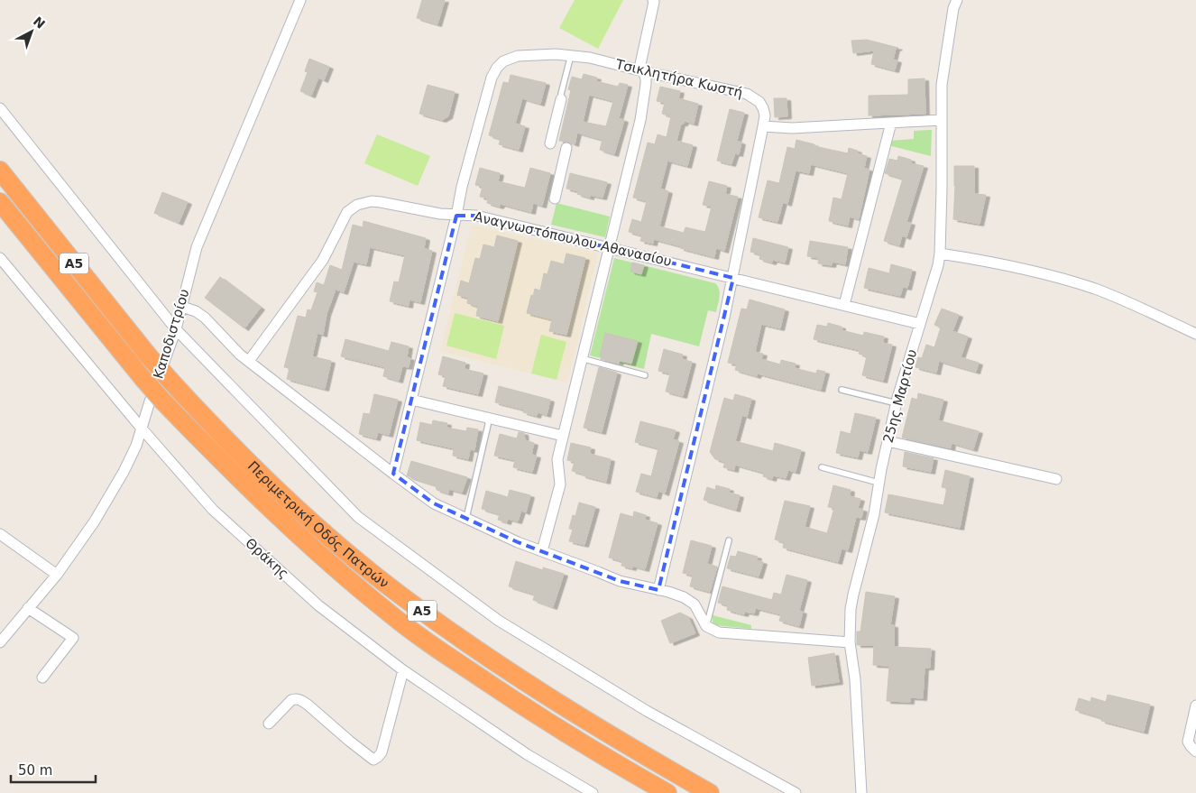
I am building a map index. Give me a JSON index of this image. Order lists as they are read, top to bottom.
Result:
{
  "streets": {
    "highway": ["Α5", "Περιμετρική Οδός Πατρών"],
    "street": [
      "Τσικλητήρα Κωστή",
      "Αναγνωστόπουλου Αθανασίου",
      "Καποδιστρίου",
      "25ης Μαρτίου",
      "Θράκης"
    ]
  },
  "crossings": [
    ["Τσικλητήρα Κωστή", "Αναγνωστόπουλου Αθανασίου"],
    ["Αναγνωστόπουλου Αθανασίου", "25ης Μαρτίου"],
    ["Καποδιστρίου", "Θράκης"]
  ],
  "scale_bar": "50 m",
  "north": "top right"
}
